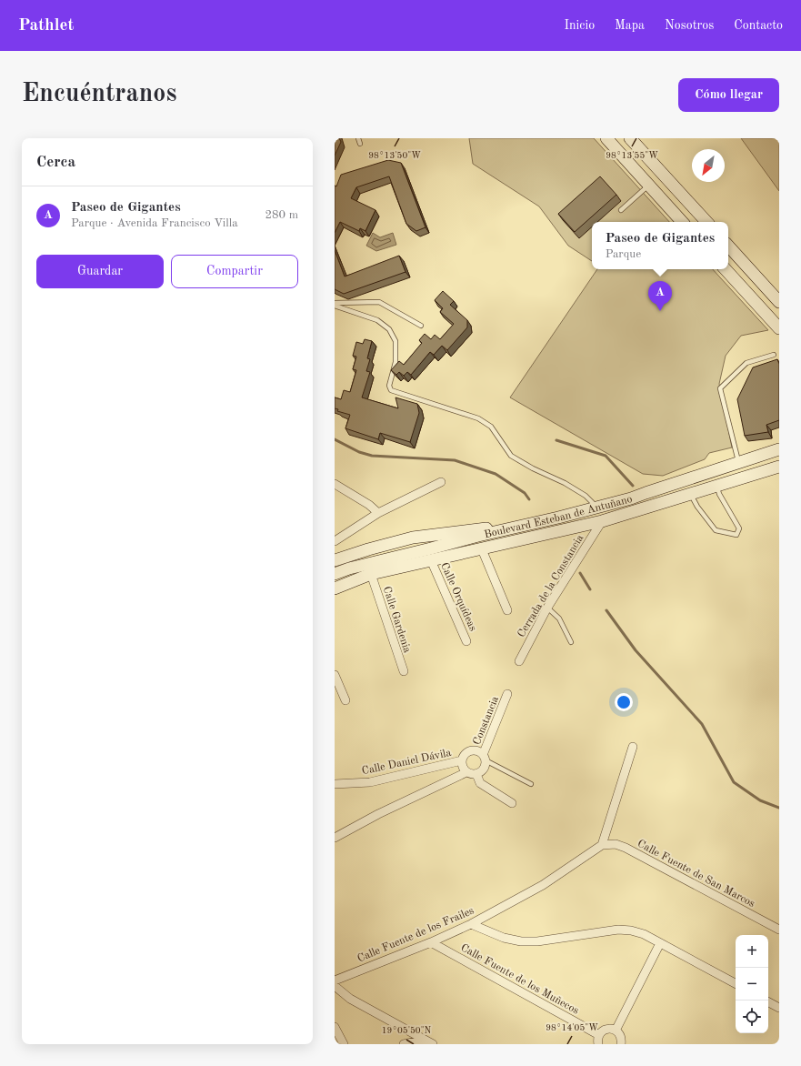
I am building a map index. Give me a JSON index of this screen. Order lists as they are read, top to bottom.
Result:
{
  "streets": {
    "street": [
      "Boulevard Esteban de Antuñano",
      "Cerrada de la Constancia",
      "Calle Orquídeas",
      "Calle Gardenia",
      "Constancia",
      "Calle Daniel Dávila",
      "Calle Fuente de San Marcos",
      "Calle Fuente de los Frailes",
      "Calle Fuente de los Muñecos"
    ]
  },
  "crossings": [
    ["Boulevard Esteban de Antuñano", "Cerrada de la Constancia"],
    ["Boulevard Esteban de Antuñano", "Calle Orquídeas"],
    ["Boulevard Esteban de Antuñano", "Calle Gardenia"],
    ["Constancia", "Calle Daniel Dávila"],
    ["Calle Fuente de San Marcos", "Calle Fuente de los Frailes"],
    ["Calle Fuente de los Frailes", "Calle Fuente de los Muñecos"]
  ],
  "north": "bottom left",
  "page": {
    "header": "Pathlet",
    "nav": [
      "Inicio",
      "Mapa",
      "Nosotros",
      "Contacto"
    ],
    "buttons": [
      "Cómo llegar",
      ["Guardar", "Compartir"]
    ],
    "title": "Encuéntranos",
    "heading": "Cerca",
    "list": [
      {
        "mark": "A",
        "name": "Paseo de Gigantes",
        "note": "Parque · Avenida Francisco Villa",
        "value": "280 m"
      }
    ],
    "popup": ["Paseo de Gigantes", "Parque"],
    "pins": "A",
    "map_buttons": ["+", "−"]
  },
  "coordinates": [
    "98°13'55\"W",
    "98°13'50\"W",
    "98°14'05\"W",
    "19°05'50\"N"
  ]
}
